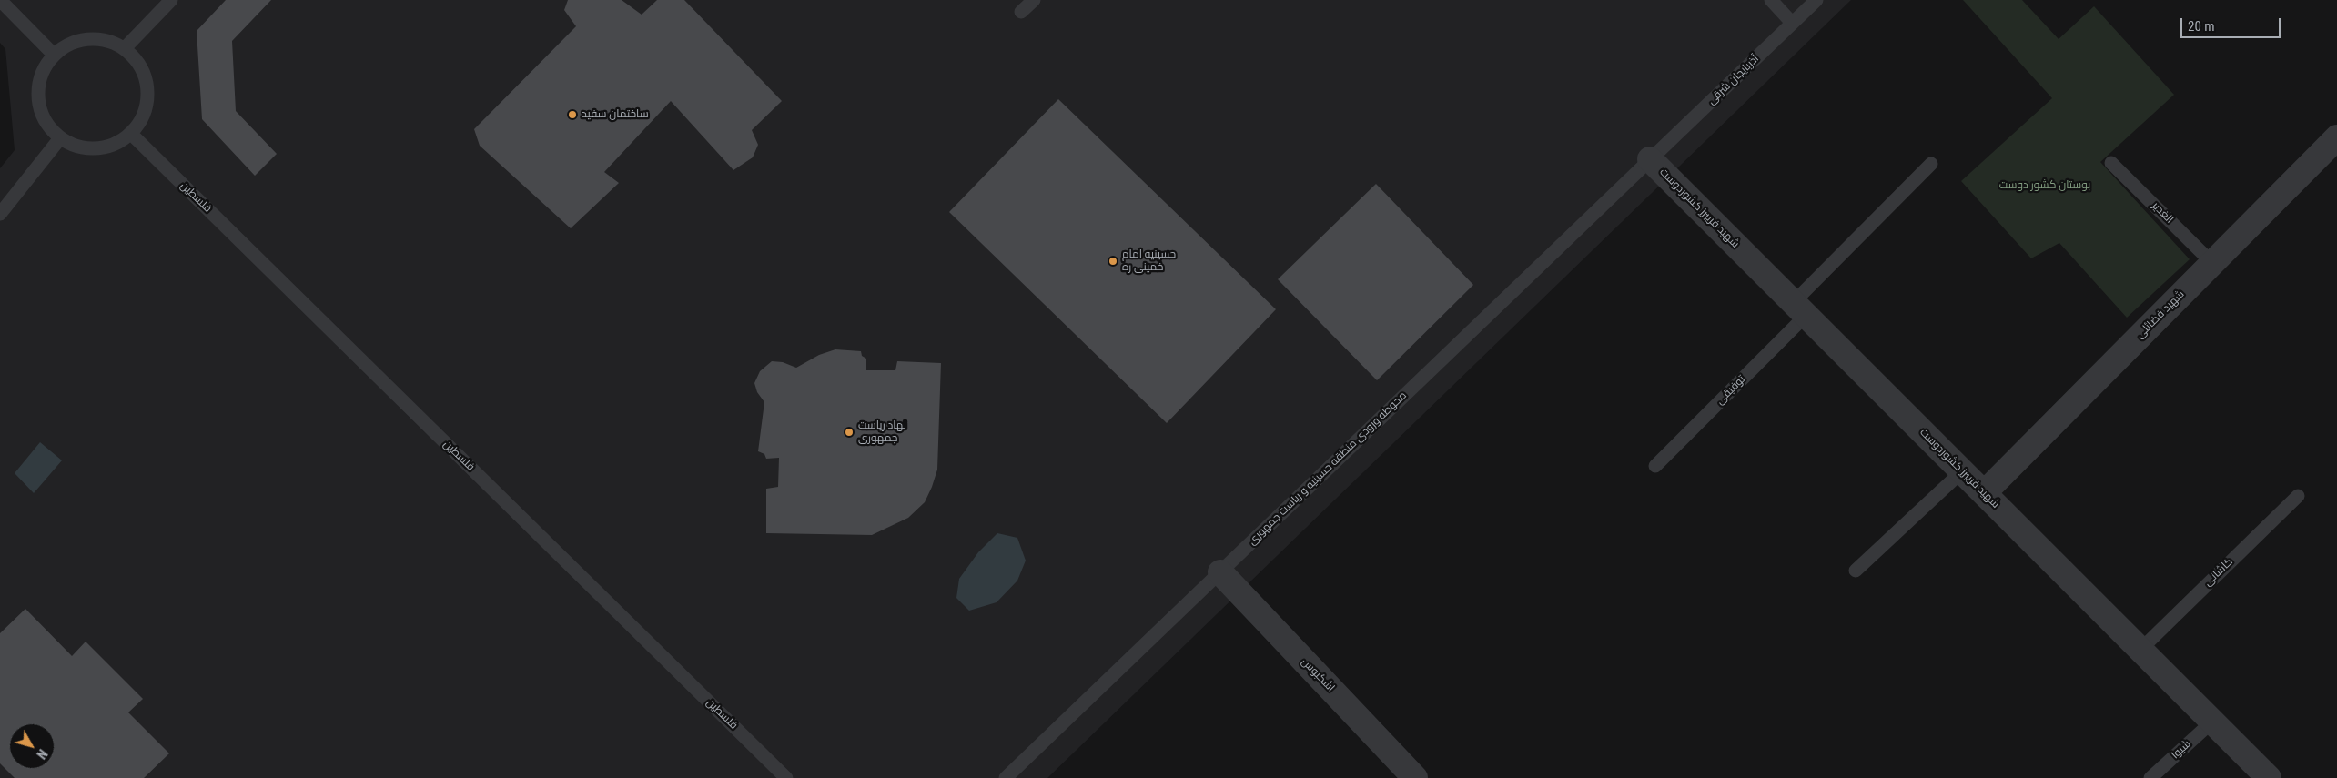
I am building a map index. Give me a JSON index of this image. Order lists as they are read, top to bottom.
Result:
{
  "streets": {
    "street": ["شهید فریبرز کشوردوست", "شهید فضائلی", "اشکبوس"],
    "lane": [
      "آذربایجان شرقی",
      "فلسطین",
      "الغدیر",
      "توفیقی",
      "محوطه ورودی منطقه حسینیه و ریاست جمهوری",
      "کاشانی",
      "شیوا"
    ]
  },
  "crossings": [
    ["آذربایجان شرقی", "شهید فریبرز کشوردوست"],
    ["آذربایجان شرقی", "محوطه ورودی منطقه حسینیه و ریاست جمهوری"],
    ["شهید فریبرز کشوردوست", "شهید فضائلی"],
    ["شهید فریبرز کشوردوست", "توفیقی"],
    ["شهید فریبرز کشوردوست", "محوطه ورودی منطقه حسینیه و ریاست جمهوری"],
    ["شهید فریبرز کشوردوست", "کاشانی"],
    ["شهید فریبرز کشوردوست", "شیوا"],
    ["الغدیر", "شهید فضائلی"],
    ["محوطه ورودی منطقه حسینیه و ریاست جمهوری", "اشکبوس"]
  ],
  "parks": ["بوستان کشور دوست"],
  "places": ["ساختمان سفید", "حسینیه امام خمینی ره", "نهاد ریاست جمهوری"],
  "scale_bar": "20 m",
  "north": "bottom right"
}
